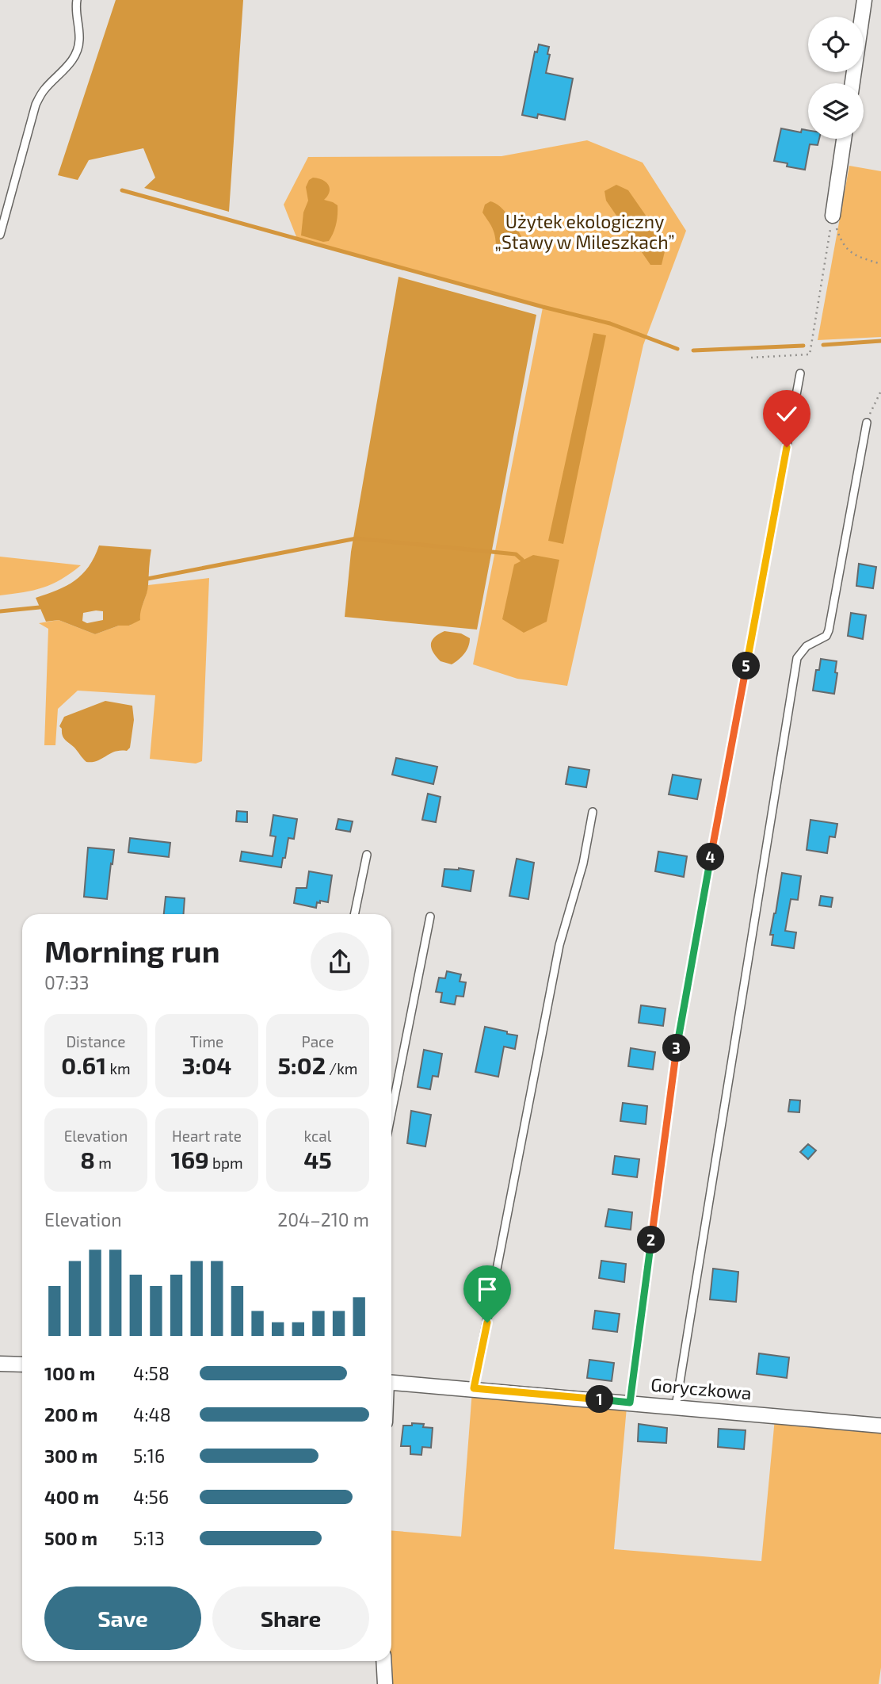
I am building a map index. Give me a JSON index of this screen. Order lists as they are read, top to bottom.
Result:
{
  "streets": {
    "street": ["Goryczkowa"]
  },
  "parks": ["Użytek ekologiczny „Stawy w Mileszkach”"],
  "page": {
    "pins": [
      "5",
      "4",
      "3",
      "2",
      "1"
    ],
    "heading": ["Morning run", "07:33"],
    "stats": [
      ["Distance", "0.61 km"],
      ["Time", "3:04"],
      ["Pace", "5:02 /km"],
      ["Elevation", "8 m"],
      ["Heart rate", "169 bpm"],
      ["kcal", "45"]
    ],
    "chart": ["Elevation", "204–210 m"],
    "list": [
      {
        "name": "100 m",
        "note": "4:58"
      },
      {
        "name": "200 m",
        "note": "4:48"
      },
      {
        "name": "300 m",
        "note": "5:16"
      },
      {
        "name": "400 m",
        "note": "4:56"
      },
      {
        "name": "500 m",
        "note": "5:13"
      }
    ],
    "buttons": ["Save", "Share"]
  }
}
